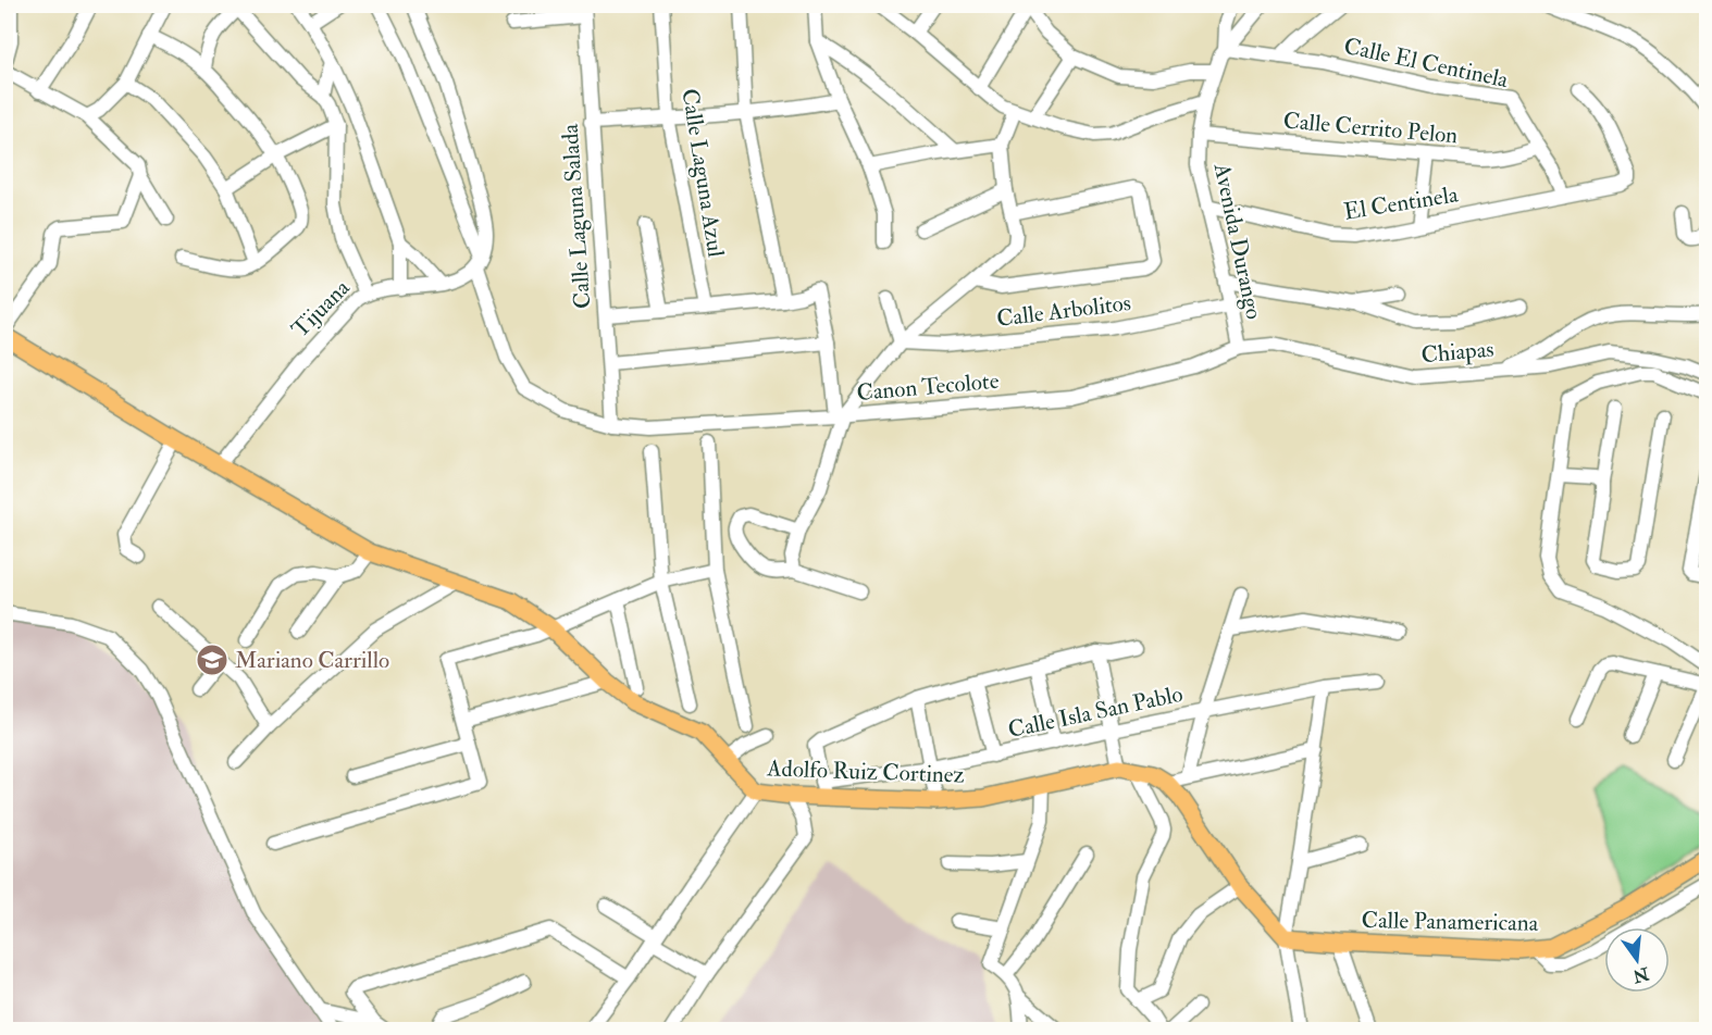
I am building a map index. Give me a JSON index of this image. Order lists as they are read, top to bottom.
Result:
{
  "streets": {
    "main road": ["Adolfo Ruiz Cortinez", "Calle Panamericana"],
    "street": [
      "Calle El Centinela",
      "Calle Cerrito Pelon",
      "Calle Laguna Azul",
      "El Centinela",
      "Calle Laguna Salada",
      "Avenida Durango",
      "Tijuana",
      "Calle Arbolitos",
      "Chiapas",
      "Canon Tecolote",
      "Calle Isla San Pablo"
    ]
  },
  "crossings": [
    ["Calle El Centinela", "Calle Cerrito Pelon"],
    ["Calle El Centinela", "El Centinela"],
    ["Calle El Centinela", "Avenida Durango"],
    ["Calle Cerrito Pelon", "Avenida Durango"],
    ["El Centinela", "Avenida Durango"],
    ["Calle Laguna Salada", "Canon Tecolote"],
    ["Avenida Durango", "Calle Arbolitos"],
    ["Avenida Durango", "Chiapas"],
    ["Avenida Durango", "Canon Tecolote"],
    ["Tijuana", "Canon Tecolote"],
    ["Tijuana", "Adolfo Ruiz Cortinez"],
    ["Calle Arbolitos", "Canon Tecolote"],
    ["Chiapas", "Canon Tecolote"],
    ["Calle Isla San Pablo", "Adolfo Ruiz Cortinez"],
    ["Adolfo Ruiz Cortinez", "Calle Panamericana"]
  ],
  "places": {
    "school or university": ["Mariano Carrillo"]
  },
  "north": "bottom"
}
